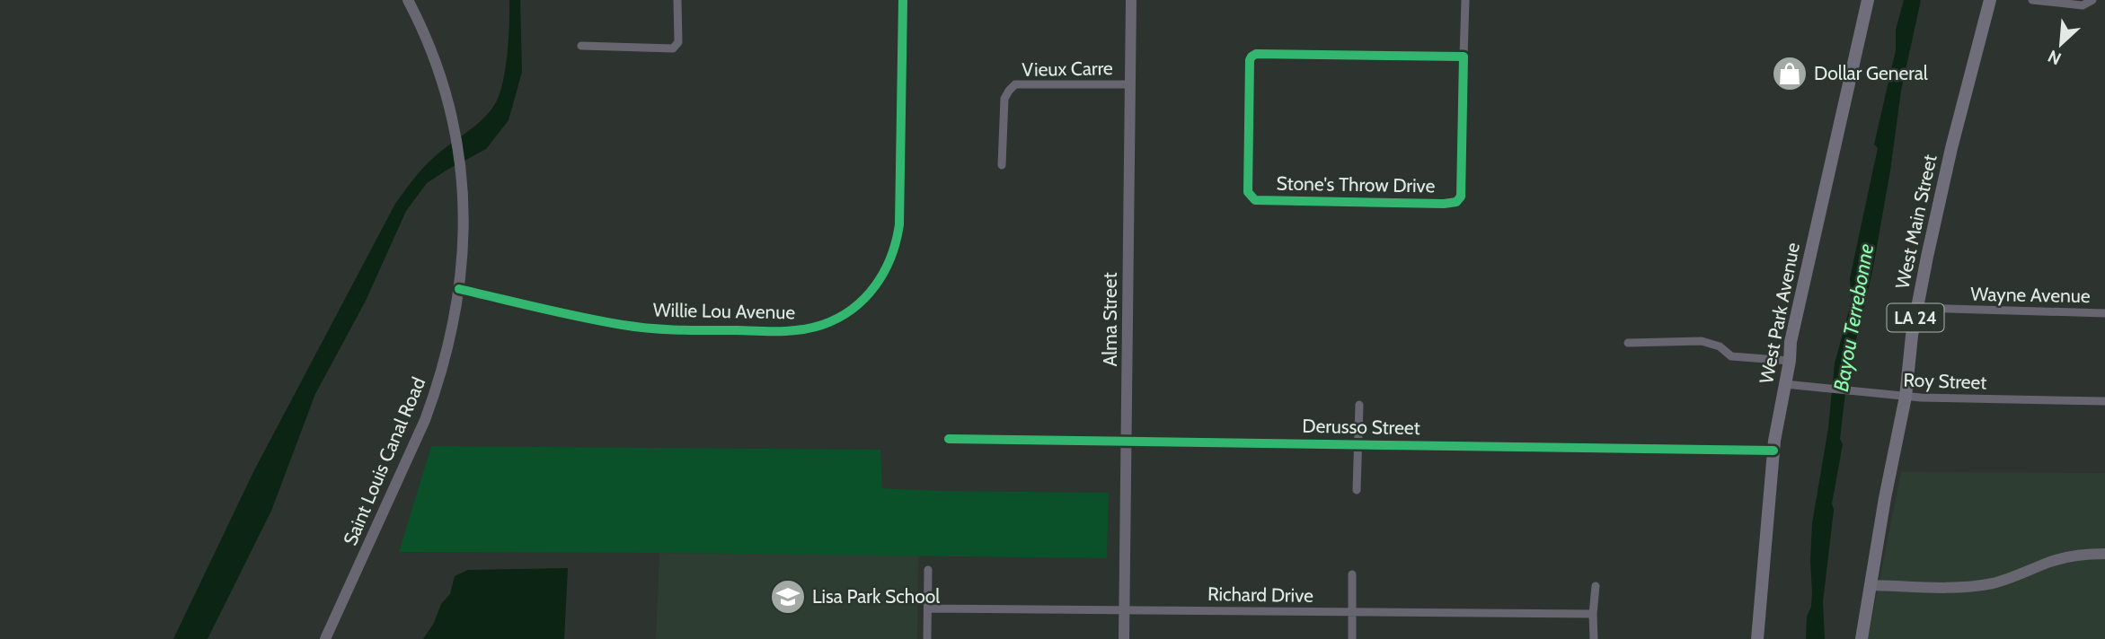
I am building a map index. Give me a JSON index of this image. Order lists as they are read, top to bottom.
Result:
{
  "streets": {
    "main road": ["West Main Street", "West Park Avenue", "LA 24"],
    "street": [
      "Vieux Carre",
      "Stone's Throw Drive",
      "Wayne Avenue",
      "Willie Lou Avenue",
      "Alma Street",
      "Roy Street",
      "Derusso Street",
      "Saint Louis Canal Road",
      "Richard Drive"
    ]
  },
  "crossings": [
    ["Vieux Carre", "Alma Street"],
    ["West Main Street", "Wayne Avenue"],
    ["West Main Street", "Roy Street"],
    ["Willie Lou Avenue", "Saint Louis Canal Road"],
    ["West Park Avenue", "Roy Street"],
    ["West Park Avenue", "Derusso Street"],
    ["Alma Street", "Derusso Street"],
    ["Alma Street", "Richard Drive"]
  ],
  "water": ["Bayou Terrebonne"],
  "places": {
    "shop": ["Dollar General"],
    "school or university": ["Lisa Park School"]
  },
  "north": "bottom left"
}
